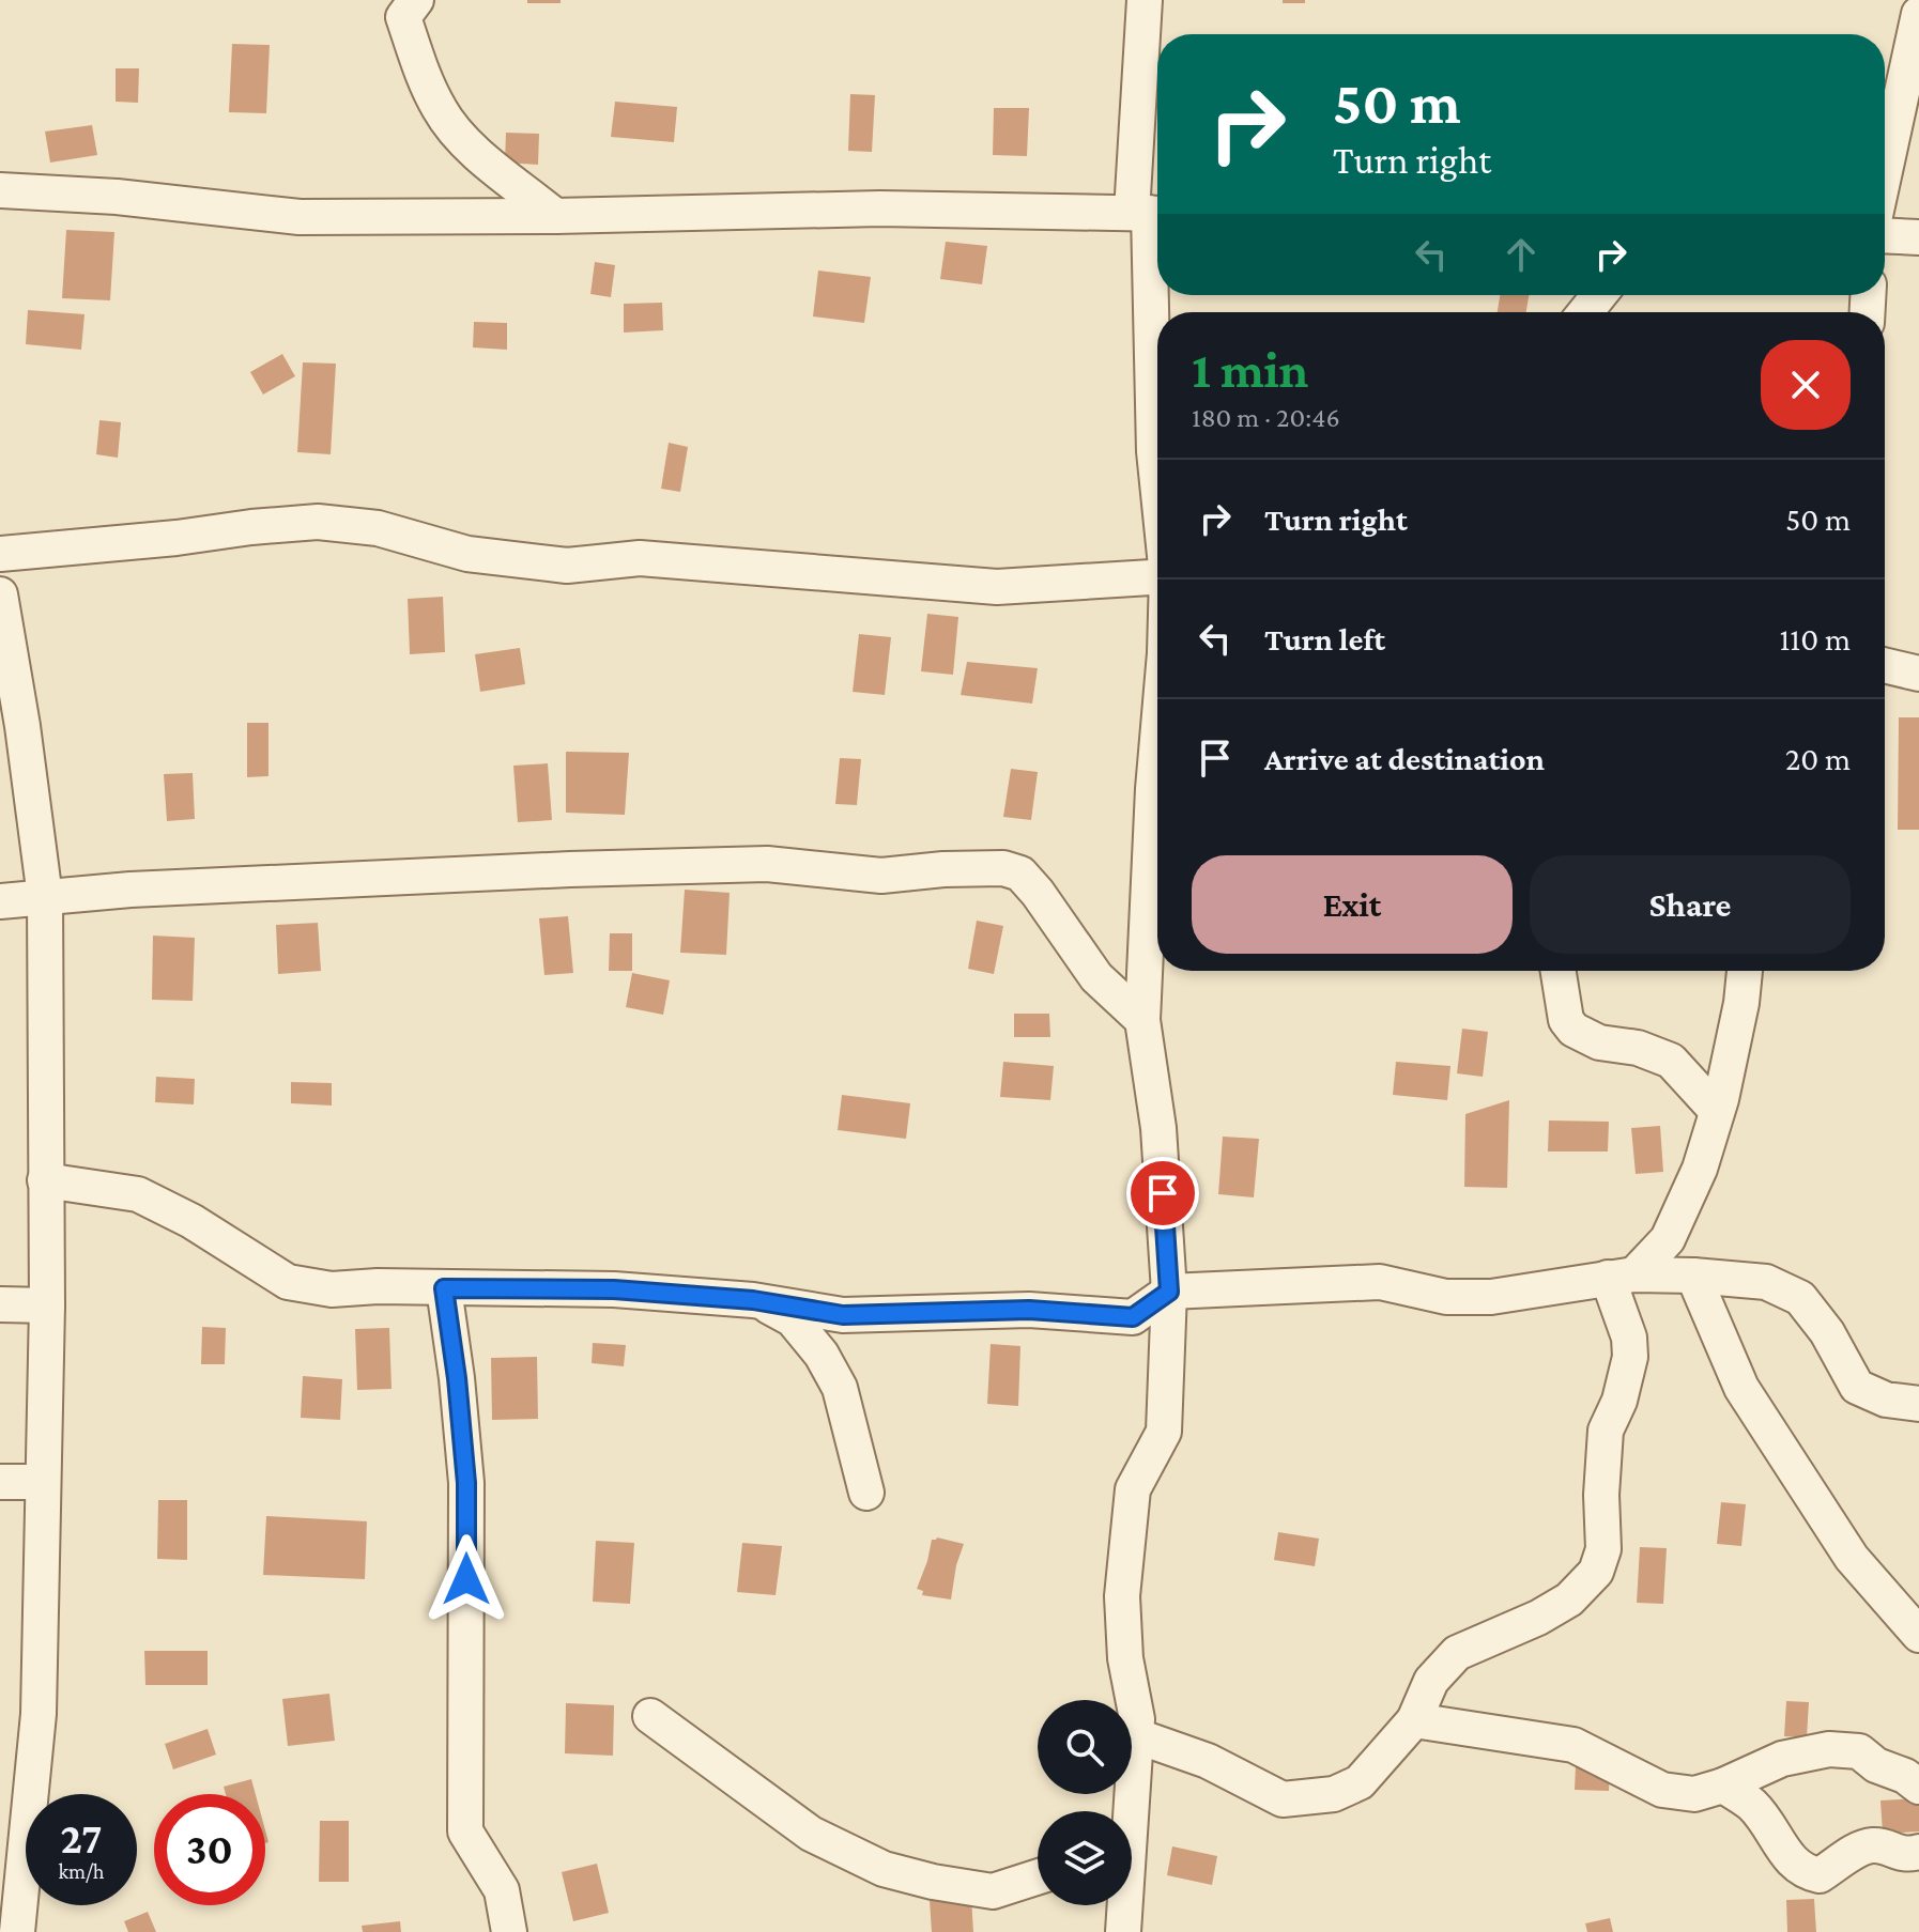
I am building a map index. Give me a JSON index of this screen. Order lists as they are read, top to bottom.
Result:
{
  "page": {
    "turn": ["50 m", "Turn right"],
    "heading": ["1 min", "180 m · 20:46"],
    "list": [
      {
        "name": "Turn right",
        "value": "50 m"
      },
      {
        "name": "Turn left",
        "value": "110 m"
      },
      {
        "name": "Arrive at destination",
        "value": "20 m"
      }
    ],
    "buttons": ["Exit", "Share"],
    "speed": "27 km/h",
    "limit": "30"
  }
}
